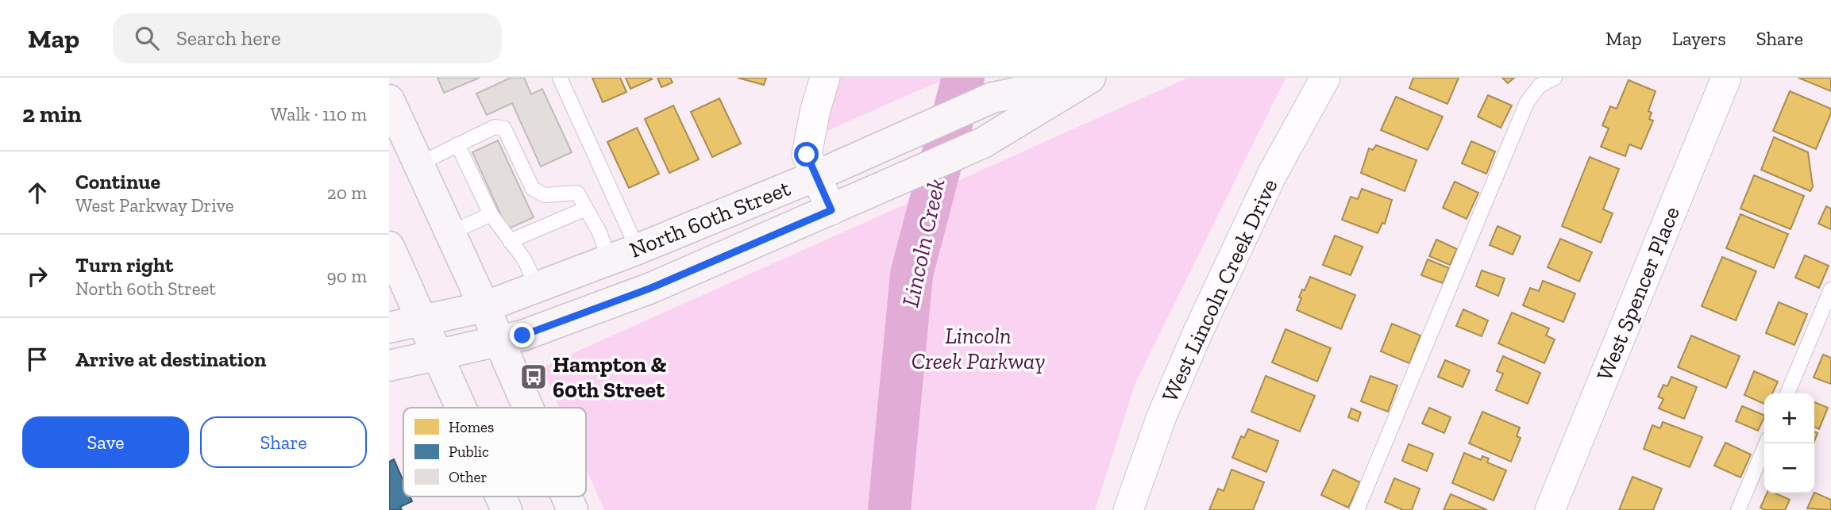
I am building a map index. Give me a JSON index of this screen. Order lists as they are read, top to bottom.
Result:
{
  "streets": {
    "main road": ["North 60th Street"],
    "street": ["West Lincoln Creek Drive", "West Spencer Place"]
  },
  "water": ["Lincoln Creek"],
  "parks": ["Lincoln Creek Parkway"],
  "places": {
    "bus stop": ["Hampton & 60th Street"]
  },
  "legend": ["Homes", "Public", "Other"],
  "page": {
    "header": "Map",
    "search": "Search here",
    "nav": ["Map", "Layers", "Share"],
    "heading": ["2 min", "Walk · 110 m"],
    "list": [
      ["Continue", "West Parkway Drive", "20 m"],
      ["Turn right", "North 60th Street", "90 m"],
      "Arrive at destination"
    ],
    "map_buttons": ["+", "−"],
    "buttons": ["Save", "Share"]
  }
}
